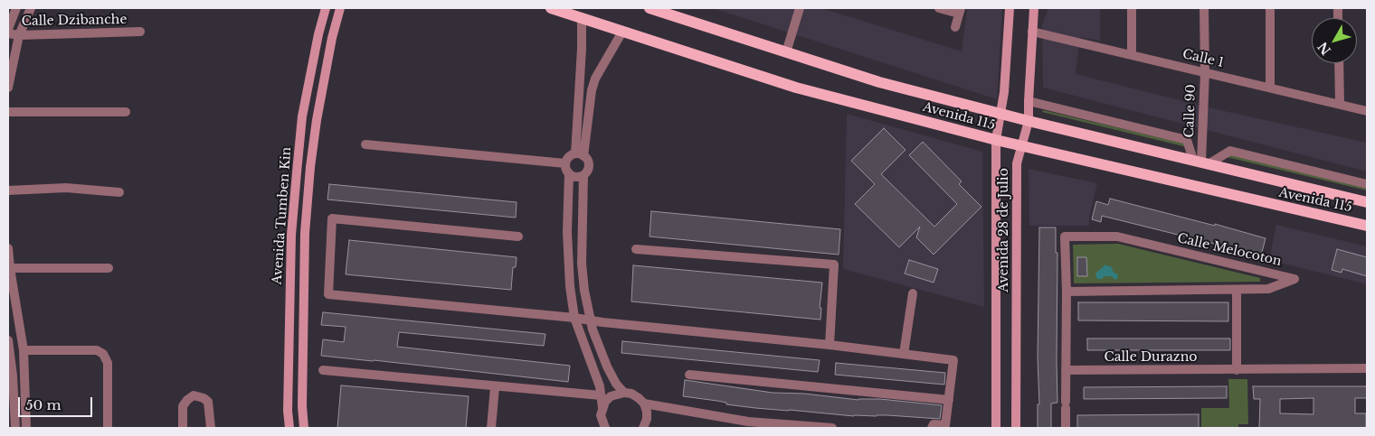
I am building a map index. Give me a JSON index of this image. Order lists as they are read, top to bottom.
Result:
{
  "streets": {
    "main road": ["Avenida 115", "Avenida Tumben Kin", "Avenida 28 de Julio"],
    "street": [
      "Calle Dzibanche",
      "Calle 1",
      "Calle 90",
      "Calle Melocoton",
      "Calle Durazno"
    ]
  },
  "crossings": [
    ["Calle 1", "Calle 90"],
    ["Calle 1", "Avenida 28 de Julio"],
    ["Calle 90", "Avenida 115"],
    ["Avenida 115", "Avenida 28 de Julio"]
  ],
  "scale_bar": "50 m",
  "north": "bottom left"
}
